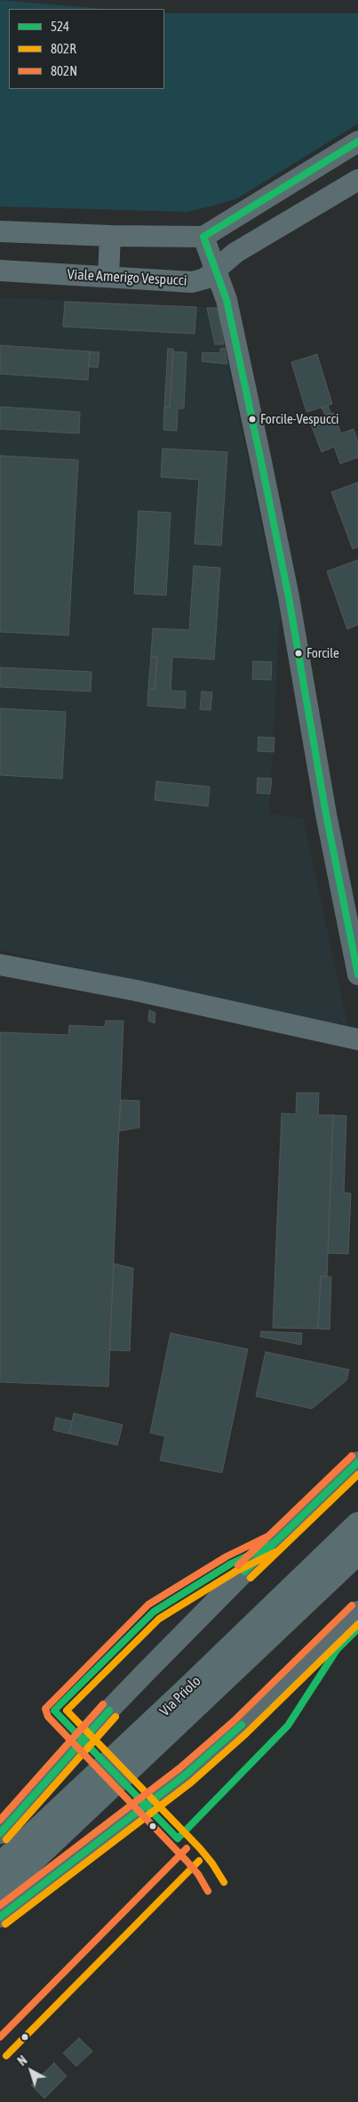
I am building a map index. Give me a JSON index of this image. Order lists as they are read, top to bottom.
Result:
{
  "streets": {
    "main road": ["Via Priolo"],
    "street": ["Viale Amerigo Vespucci"]
  },
  "places": ["Forcile-Vespucci", "Forcile"],
  "lines": ["transit line 524", "transit line 802N", "transit line 802R"],
  "legend": ["524", "802R", "802N"],
  "north": "top left"
}
